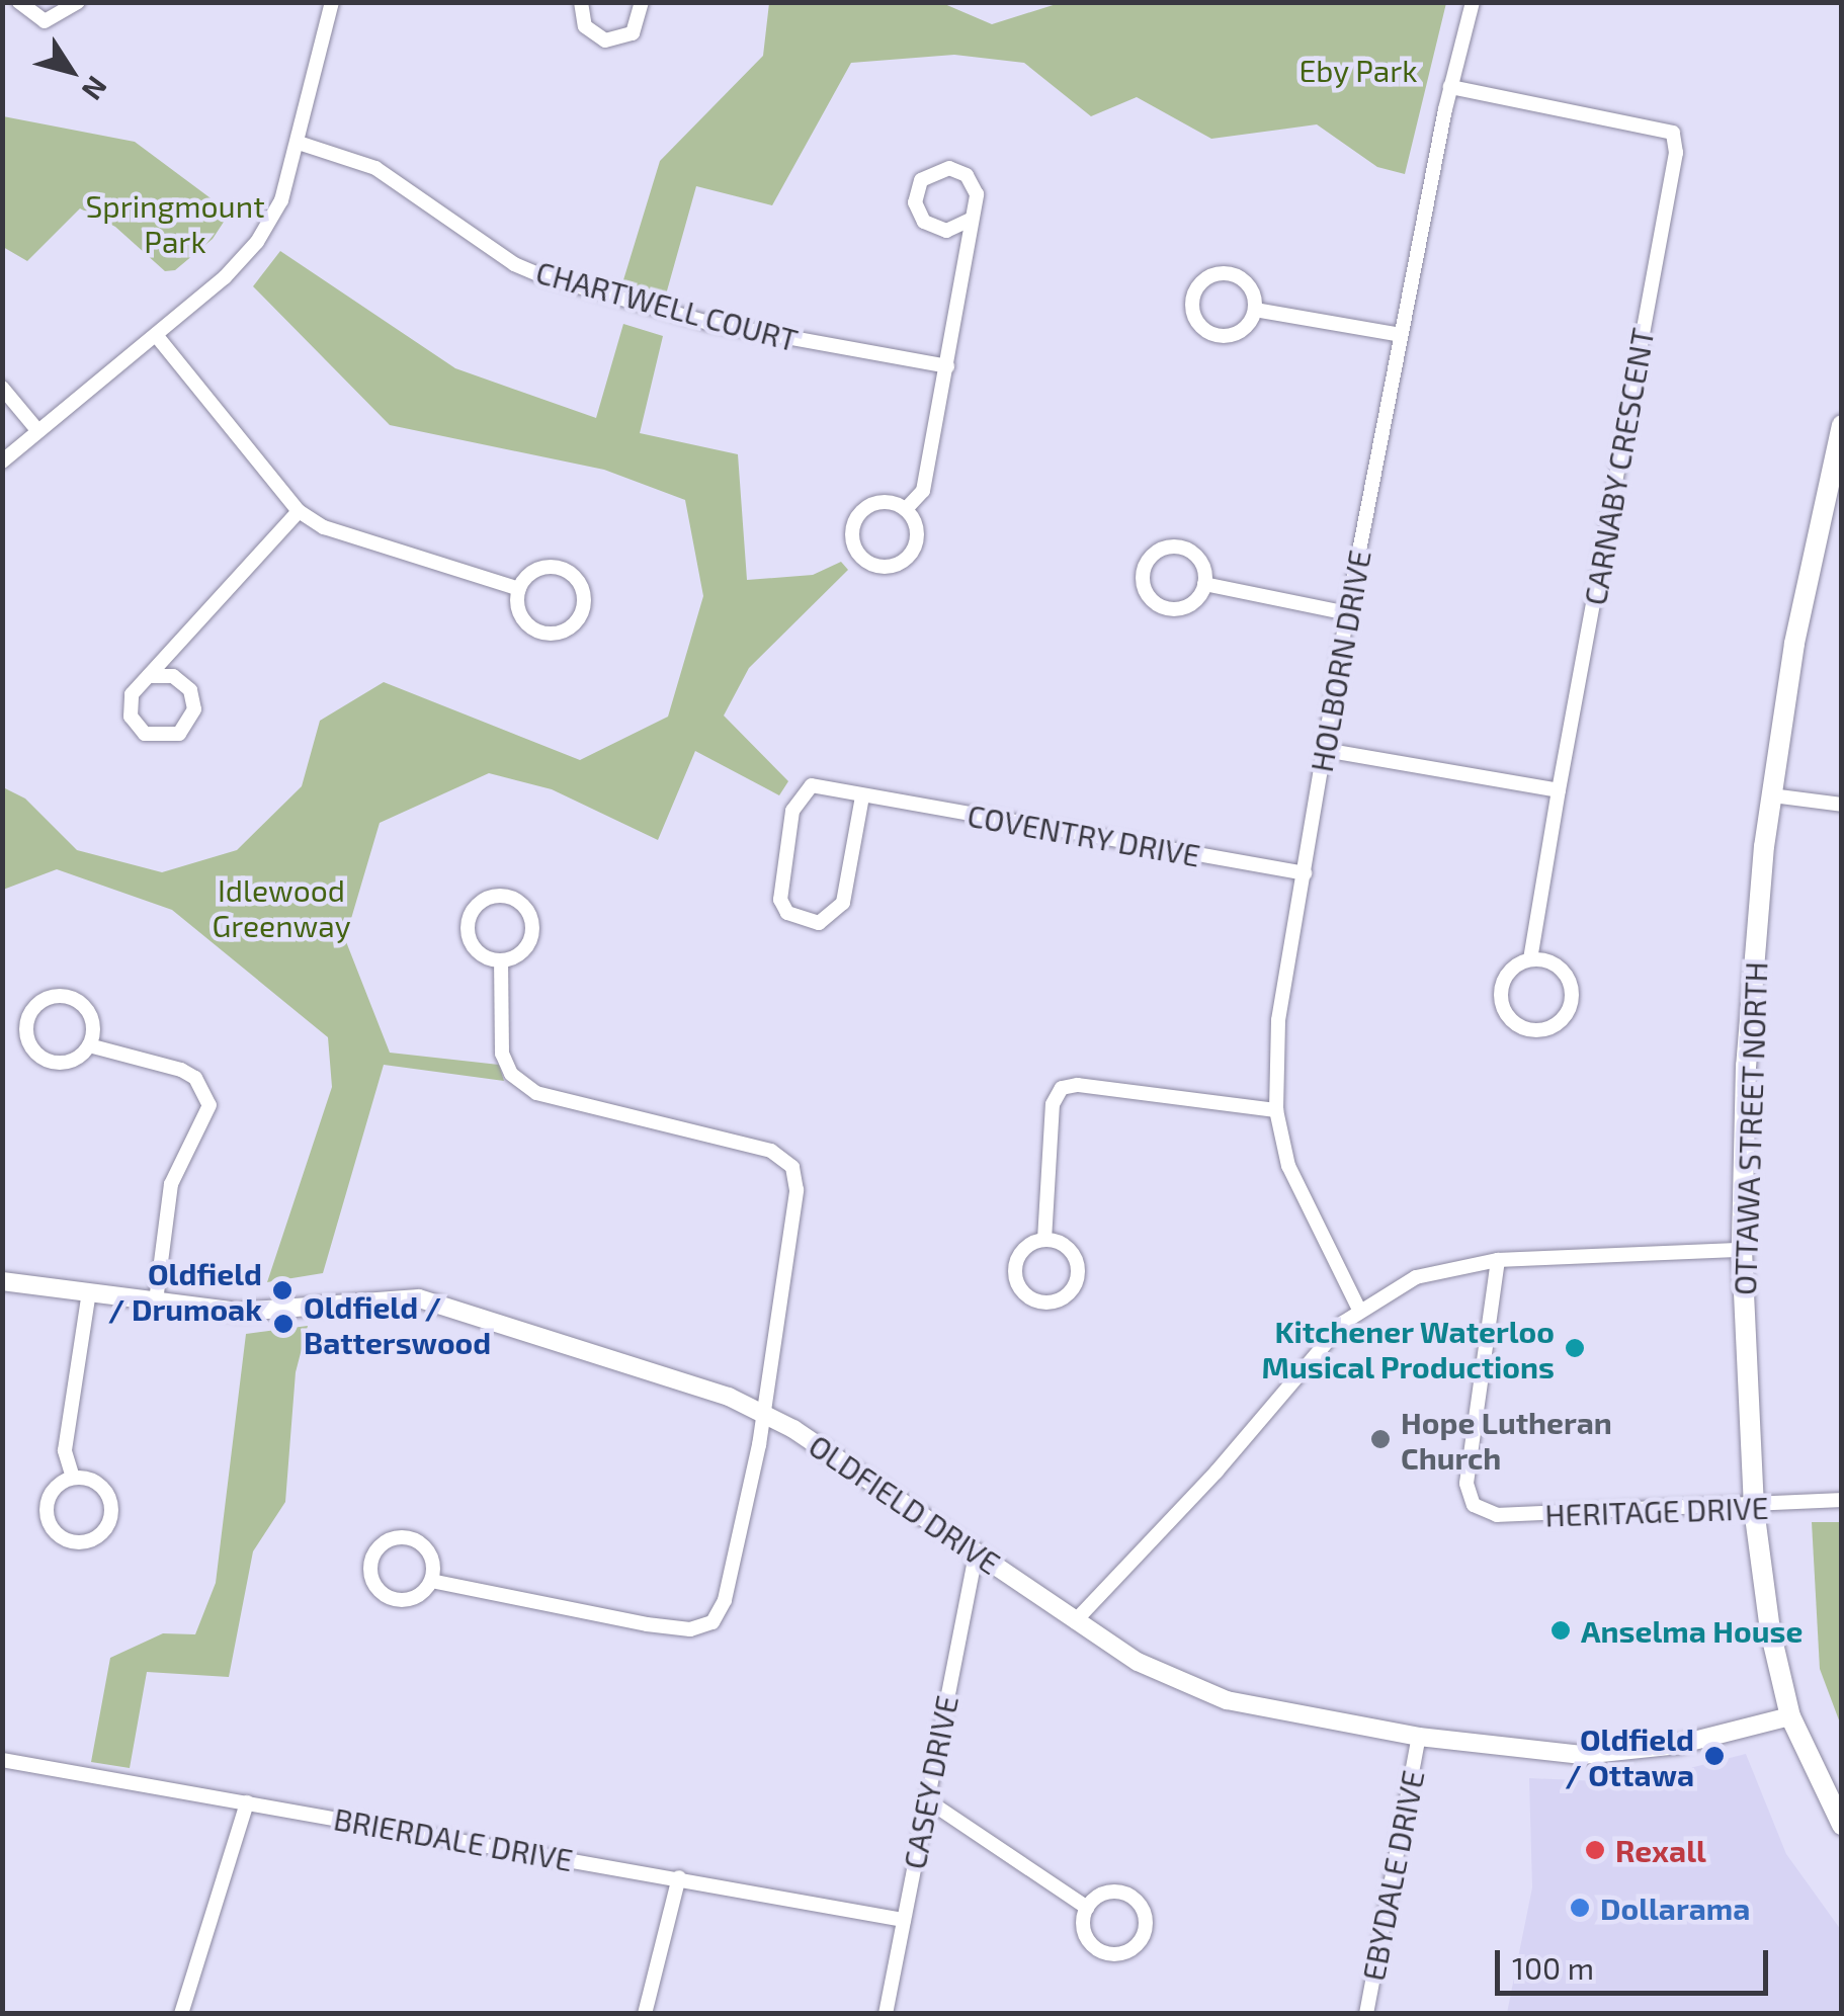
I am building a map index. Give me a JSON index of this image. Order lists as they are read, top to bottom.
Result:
{
  "streets": {
    "main road": ["OTTAWA STREET NORTH"],
    "street": [
      "CHARTWELL COURT",
      "CARNABY CRESCENT",
      "HOLBORN DRIVE",
      "COVENTRY DRIVE",
      "OLDFIELD DRIVE",
      "HERITAGE DRIVE",
      "CASEY DRIVE",
      "BRIERDALE DRIVE",
      "EBYDALE DRIVE"
    ]
  },
  "crossings": [
    ["CARNABY CRESCENT", "HOLBORN DRIVE"],
    ["HOLBORN DRIVE", "COVENTRY DRIVE"],
    ["OTTAWA STREET NORTH", "OLDFIELD DRIVE"],
    ["OTTAWA STREET NORTH", "HERITAGE DRIVE"],
    ["OLDFIELD DRIVE", "CASEY DRIVE"],
    ["OLDFIELD DRIVE", "EBYDALE DRIVE"],
    ["CASEY DRIVE", "BRIERDALE DRIVE"]
  ],
  "parks": ["Eby Park", "Springmount Park", "Idlewood Greenway"],
  "places": [
    "Oldfield / Drumoak",
    "Oldfield / Batterswood",
    "Kitchener Waterloo Musical Productions",
    "Hope Lutheran Church",
    "Anselma House",
    "Oldfield / Ottawa",
    "Rexall",
    "Dollarama"
  ],
  "scale_bar": "100 m",
  "north": "bottom right"
}
